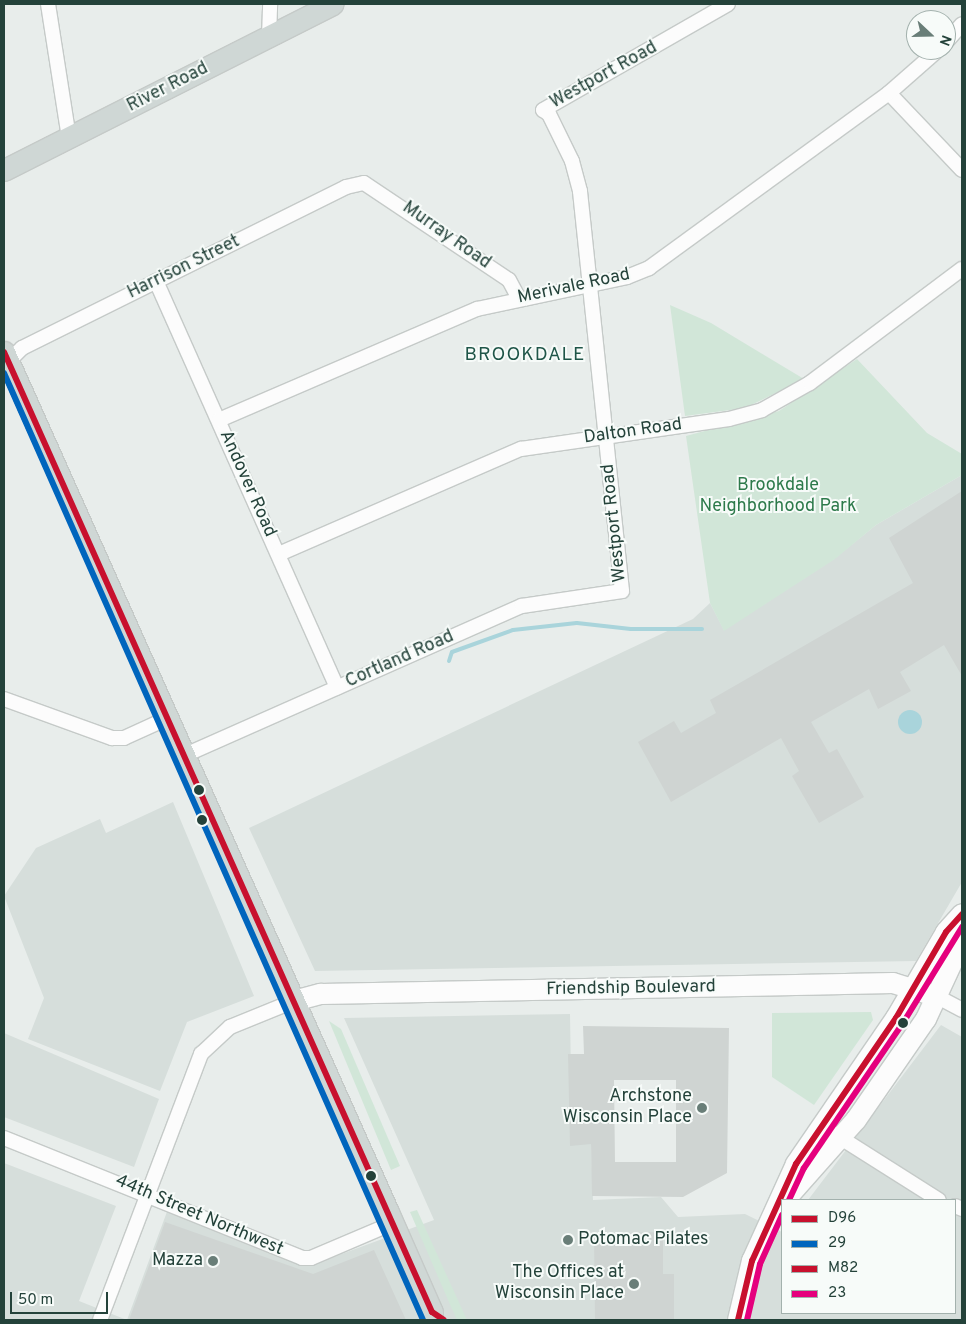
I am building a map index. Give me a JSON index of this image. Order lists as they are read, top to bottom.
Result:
{
  "streets": {
    "main road": ["River Road"],
    "street": [
      "Westport Road",
      "Murray Road",
      "Harrison Street",
      "Merivale Road",
      "Dalton Road",
      "Andover Road",
      "Cortland Road",
      "Friendship Boulevard",
      "44th Street Northwest"
    ]
  },
  "crossings": [
    ["Westport Road", "Merivale Road"],
    ["Westport Road", "Dalton Road"],
    ["Westport Road", "Cortland Road"],
    ["Murray Road", "Harrison Street"],
    ["Murray Road", "Merivale Road"],
    ["Harrison Street", "Andover Road"],
    ["Merivale Road", "Andover Road"],
    ["Dalton Road", "Andover Road"],
    ["Andover Road", "Cortland Road"]
  ],
  "districts": ["BROOKDALE"],
  "parks": ["Brookdale Neighborhood Park"],
  "places": [
    "Archstone Wisconsin Place",
    "Potomac Pilates",
    "Mazza",
    "The Offices at Wisconsin Place"
  ],
  "lines": [
    "transit line D96",
    "transit line 29",
    "transit line M82",
    "transit line 23"
  ],
  "legend": [
    "D96",
    "29",
    "M82",
    "23"
  ],
  "scale_bar": "50 m",
  "north": "right"
}
